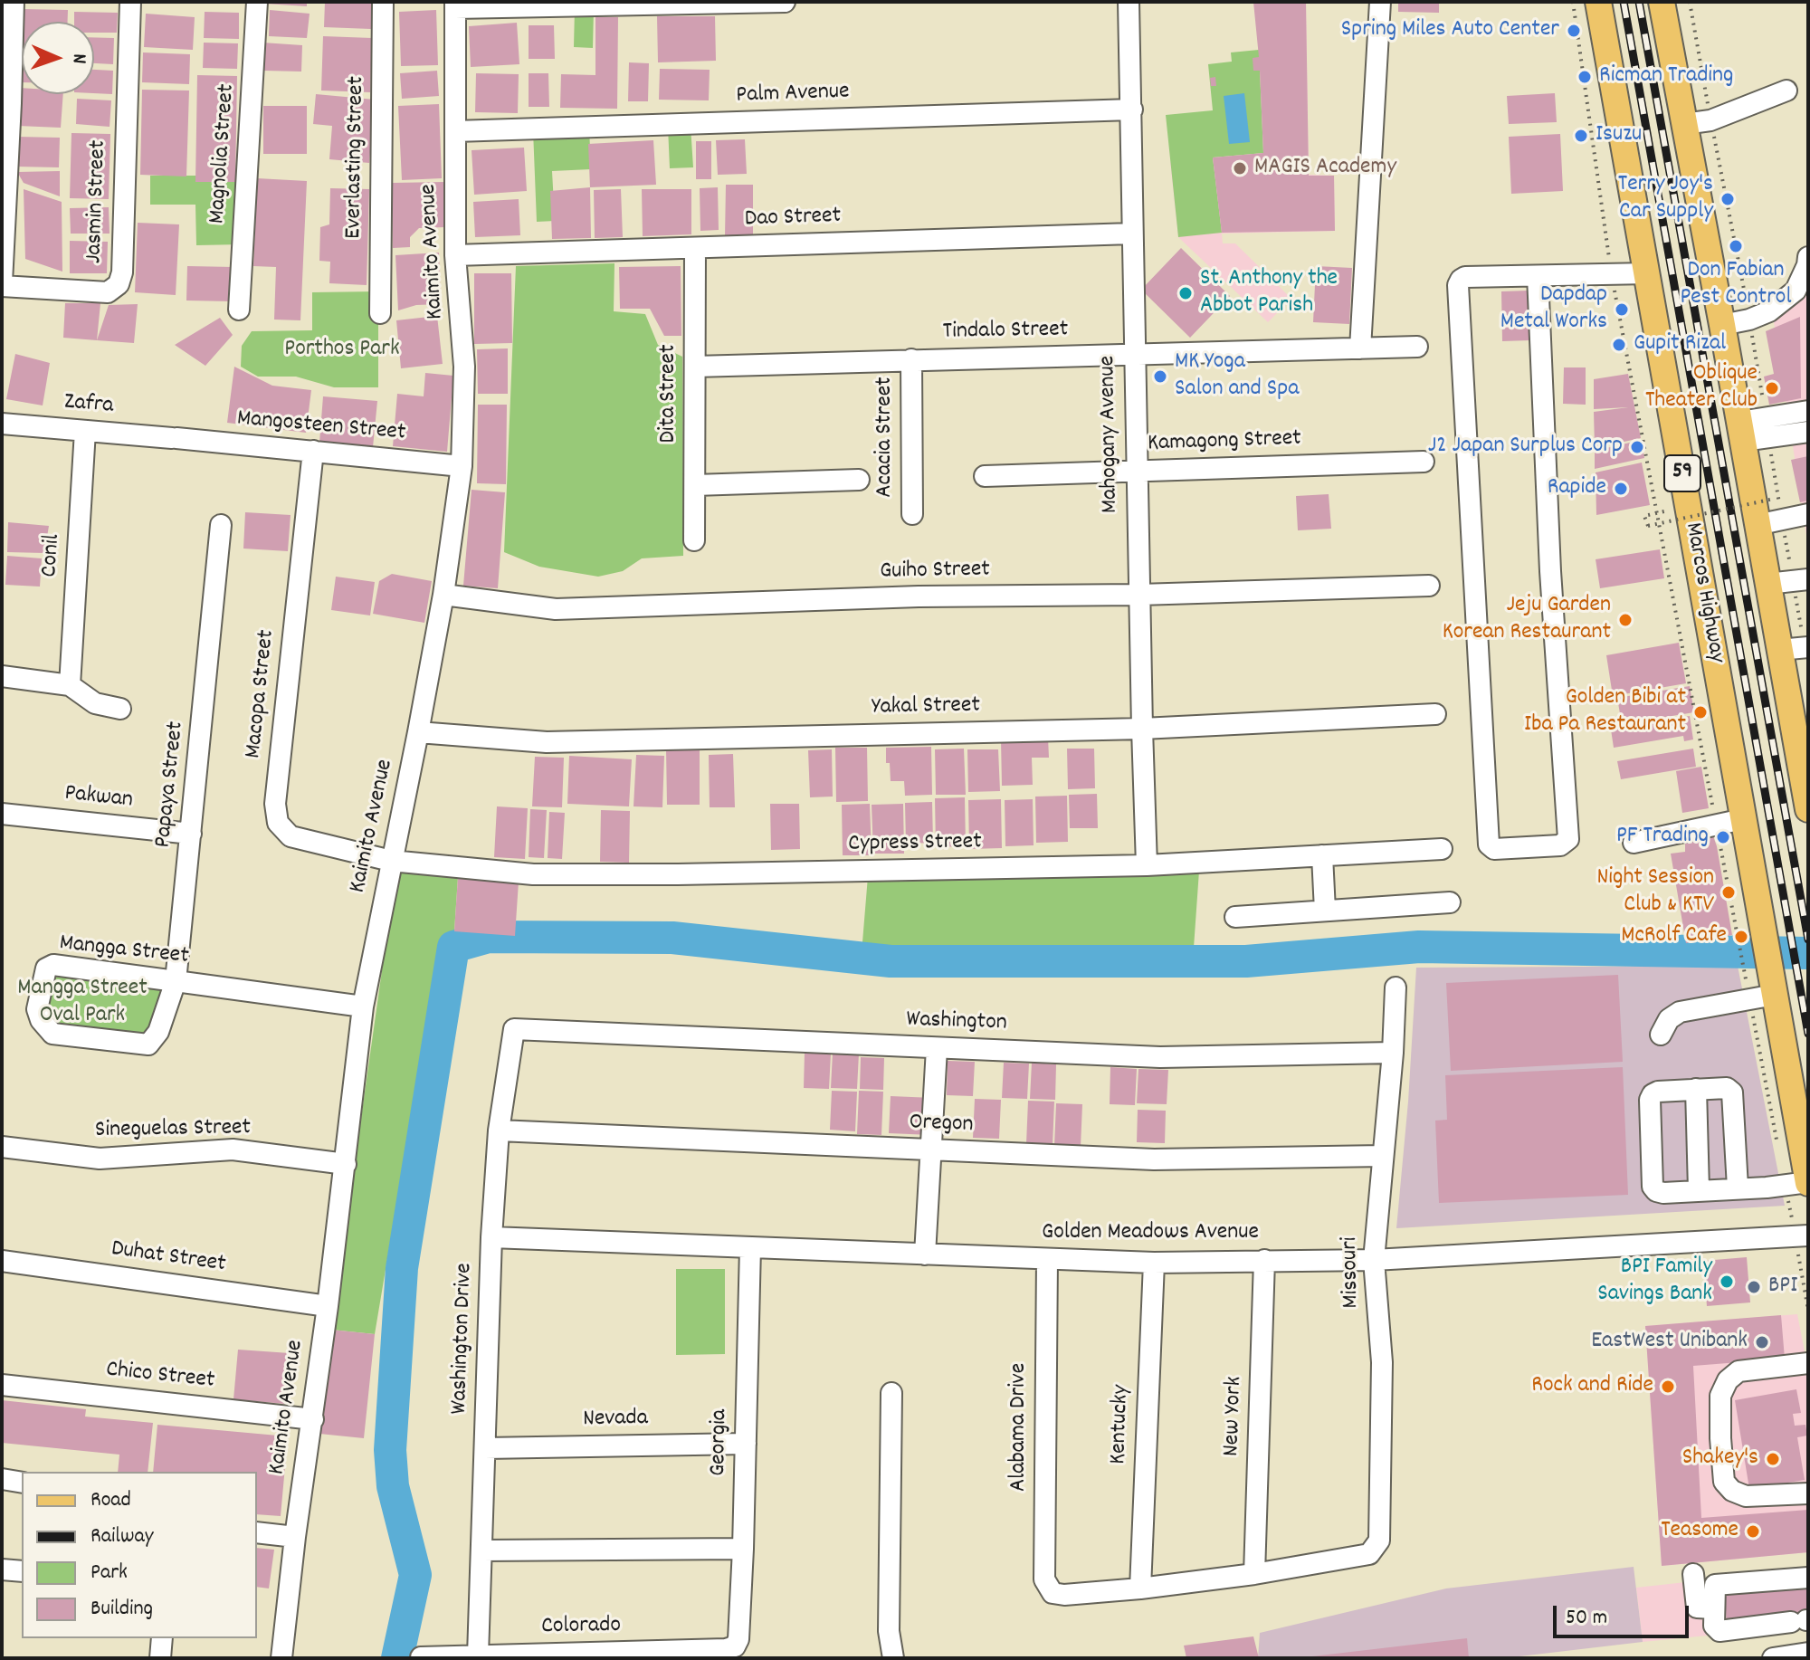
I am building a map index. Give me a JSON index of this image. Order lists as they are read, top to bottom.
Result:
{
  "streets": {
    "main road": ["59", "Marcos Highway"],
    "street": [
      "Palm Avenue",
      "Magnolia Street",
      "Everlasting Street",
      "Jasmin Street",
      "Dao Street",
      "Kaimito Avenue",
      "Tindalo Street",
      "Dita Street",
      "Zafra",
      "Mangosteen Street",
      "Mahogany Avenue",
      "Acacia Street",
      "Kamagong Street",
      "Conil",
      "Guiho Street",
      "Macopa Street",
      "Yakal Street",
      "Papaya Street",
      "Pakwan",
      "Cypress Street",
      "Mangga Street",
      "Washington",
      "Oregon",
      "Sineguelas Street",
      "Golden Meadows Avenue",
      "Duhat Street",
      "Missouri",
      "Washington Drive",
      "Chico Street",
      "New York",
      "Nevada",
      "Kentucky",
      "Alabama Drive",
      "Georgia",
      "Colorado"
    ]
  },
  "crossings": [
    ["Palm Avenue", "Kaimito Avenue"],
    ["Palm Avenue", "Mahogany Avenue"],
    ["Dao Street", "Kaimito Avenue"],
    ["Dao Street", "Dita Street"],
    ["Dao Street", "Mahogany Avenue"],
    ["Kaimito Avenue", "Mangosteen Street"],
    ["Kaimito Avenue", "Guiho Street"],
    ["Kaimito Avenue", "Macopa Street"],
    ["Kaimito Avenue", "Yakal Street"],
    ["Kaimito Avenue", "Cypress Street"],
    ["Kaimito Avenue", "Mangga Street"],
    ["Kaimito Avenue", "Sineguelas Street"],
    ["Kaimito Avenue", "Duhat Street"],
    ["Kaimito Avenue", "Chico Street"],
    ["Tindalo Street", "Dita Street"],
    ["Tindalo Street", "Mahogany Avenue"],
    ["Tindalo Street", "Acacia Street"],
    ["Zafra", "Mangosteen Street"],
    ["Zafra", "Conil"],
    ["Mangosteen Street", "Macopa Street"],
    ["Mahogany Avenue", "Kamagong Street"],
    ["Mahogany Avenue", "Guiho Street"],
    ["Mahogany Avenue", "Yakal Street"],
    ["Mahogany Avenue", "Cypress Street"],
    ["Macopa Street", "Cypress Street"],
    ["Papaya Street", "Pakwan"],
    ["Papaya Street", "Mangga Street"],
    ["Washington", "Missouri"],
    ["Washington", "Washington Drive"],
    ["Oregon", "Missouri"],
    ["Oregon", "Washington Drive"],
    ["Golden Meadows Avenue", "Missouri"],
    ["Golden Meadows Avenue", "Washington Drive"],
    ["Golden Meadows Avenue", "New York"],
    ["Golden Meadows Avenue", "Kentucky"],
    ["Golden Meadows Avenue", "Alabama Drive"],
    ["Golden Meadows Avenue", "Georgia"],
    ["Missouri", "New York"],
    ["Washington Drive", "Nevada"],
    ["Washington Drive", "Colorado"],
    ["Nevada", "Georgia"],
    ["Kentucky", "Alabama Drive"],
    ["Georgia", "Colorado"]
  ],
  "parks": ["Porthos Park", "Mangga Street Oval Park"],
  "places": [
    "Spring Miles Auto Center",
    "Ricman Trading",
    "Isuzu",
    "MAGIS Academy",
    "Terry Joy's Car Supply",
    "Don Fabian Pest Control",
    "St. Anthony the Abbot Parish",
    "Dapdap Metal Works",
    "Gupit Rizal",
    "MK Yoga Salon and Spa",
    "Oblique Theater Club",
    "J2 Japan Surplus Corp",
    "Rapide",
    "Jeju Garden Korean Restaurant",
    "Golden Bibi at Iba Pa Restaurant",
    "PF Trading",
    "Night Session Club & KTV",
    "McRolf Cafe",
    "BPI Family Savings Bank",
    "BPI",
    "EastWest Unibank",
    "Rock and Ride",
    "Shakey's",
    "Teasome"
  ],
  "legend": [
    "Road",
    "Railway",
    "Park",
    "Building"
  ],
  "scale_bar": "50 m",
  "north": "right"
}
